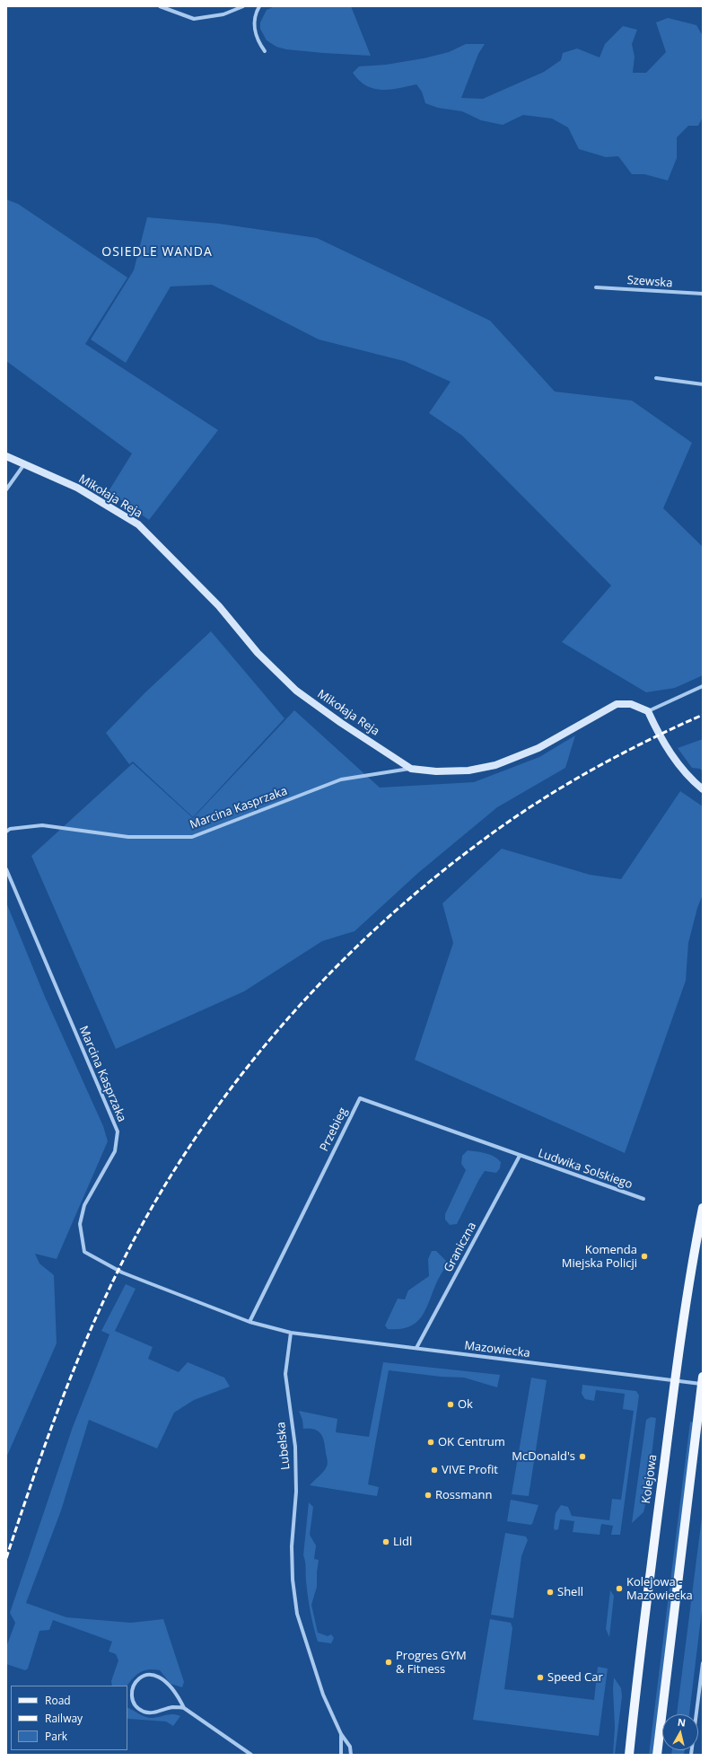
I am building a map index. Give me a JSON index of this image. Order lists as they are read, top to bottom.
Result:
{
  "streets": {
    "main road": ["Kolejowa"],
    "street": [
      "Szewska",
      "Mikołaja Reja",
      "Marcina Kasprzaka",
      "Przebieg",
      "Ludwika Solskiego",
      "Graniczna",
      "Mazowiecka",
      "Lubelska"
    ]
  },
  "crossings": [
    ["Mikołaja Reja", "Marcina Kasprzaka"],
    ["Marcina Kasprzaka", "Przebieg"],
    ["Przebieg", "Ludwika Solskiego"],
    ["Przebieg", "Graniczna"],
    ["Ludwika Solskiego", "Graniczna"],
    ["Graniczna", "Mazowiecka"],
    ["Mazowiecka", "Lubelska"],
    ["Mazowiecka", "Kolejowa"]
  ],
  "districts": ["OSIEDLE WANDA"],
  "places": [
    "Komenda Miejska Policji",
    "Ok",
    "OK Centrum",
    "McDonald's",
    "VIVE Profit",
    "Rossmann",
    "Lidl",
    "Kolejowa - Mazowiecka",
    "Shell",
    "Progres GYM & Fitness",
    "Speed Car"
  ],
  "legend": ["Road", "Railway", "Park"],
  "north": "top"
}
